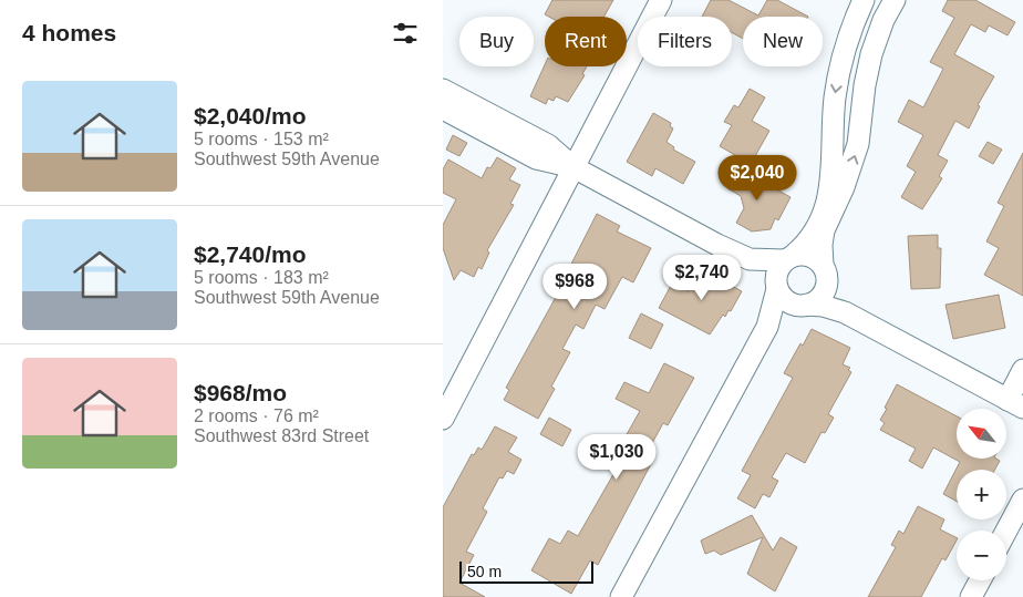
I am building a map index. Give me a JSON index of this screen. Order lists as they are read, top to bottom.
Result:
{
  "scale_bar": "50 m",
  "north": "top left",
  "page": {
    "heading": "4 homes",
    "chip": [
      "Buy",
      "Rent",
      "Filters",
      "New"
    ],
    "list": [
      {
        "name": "$2,040/mo",
        "note": "5 rooms · 153 m² · Southwest 59th Avenue"
      },
      {
        "name": "$2,740/mo",
        "note": "5 rooms · 183 m² · Southwest 59th Avenue"
      },
      {
        "name": "$968/mo",
        "note": "2 rooms · 76 m² · Southwest 83rd Street"
      }
    ],
    "price": [
      "$2,040",
      "$2,740",
      "$968",
      "$1,030"
    ],
    "map_buttons": ["+", "−"],
    "scale": "50 m"
  }
}
